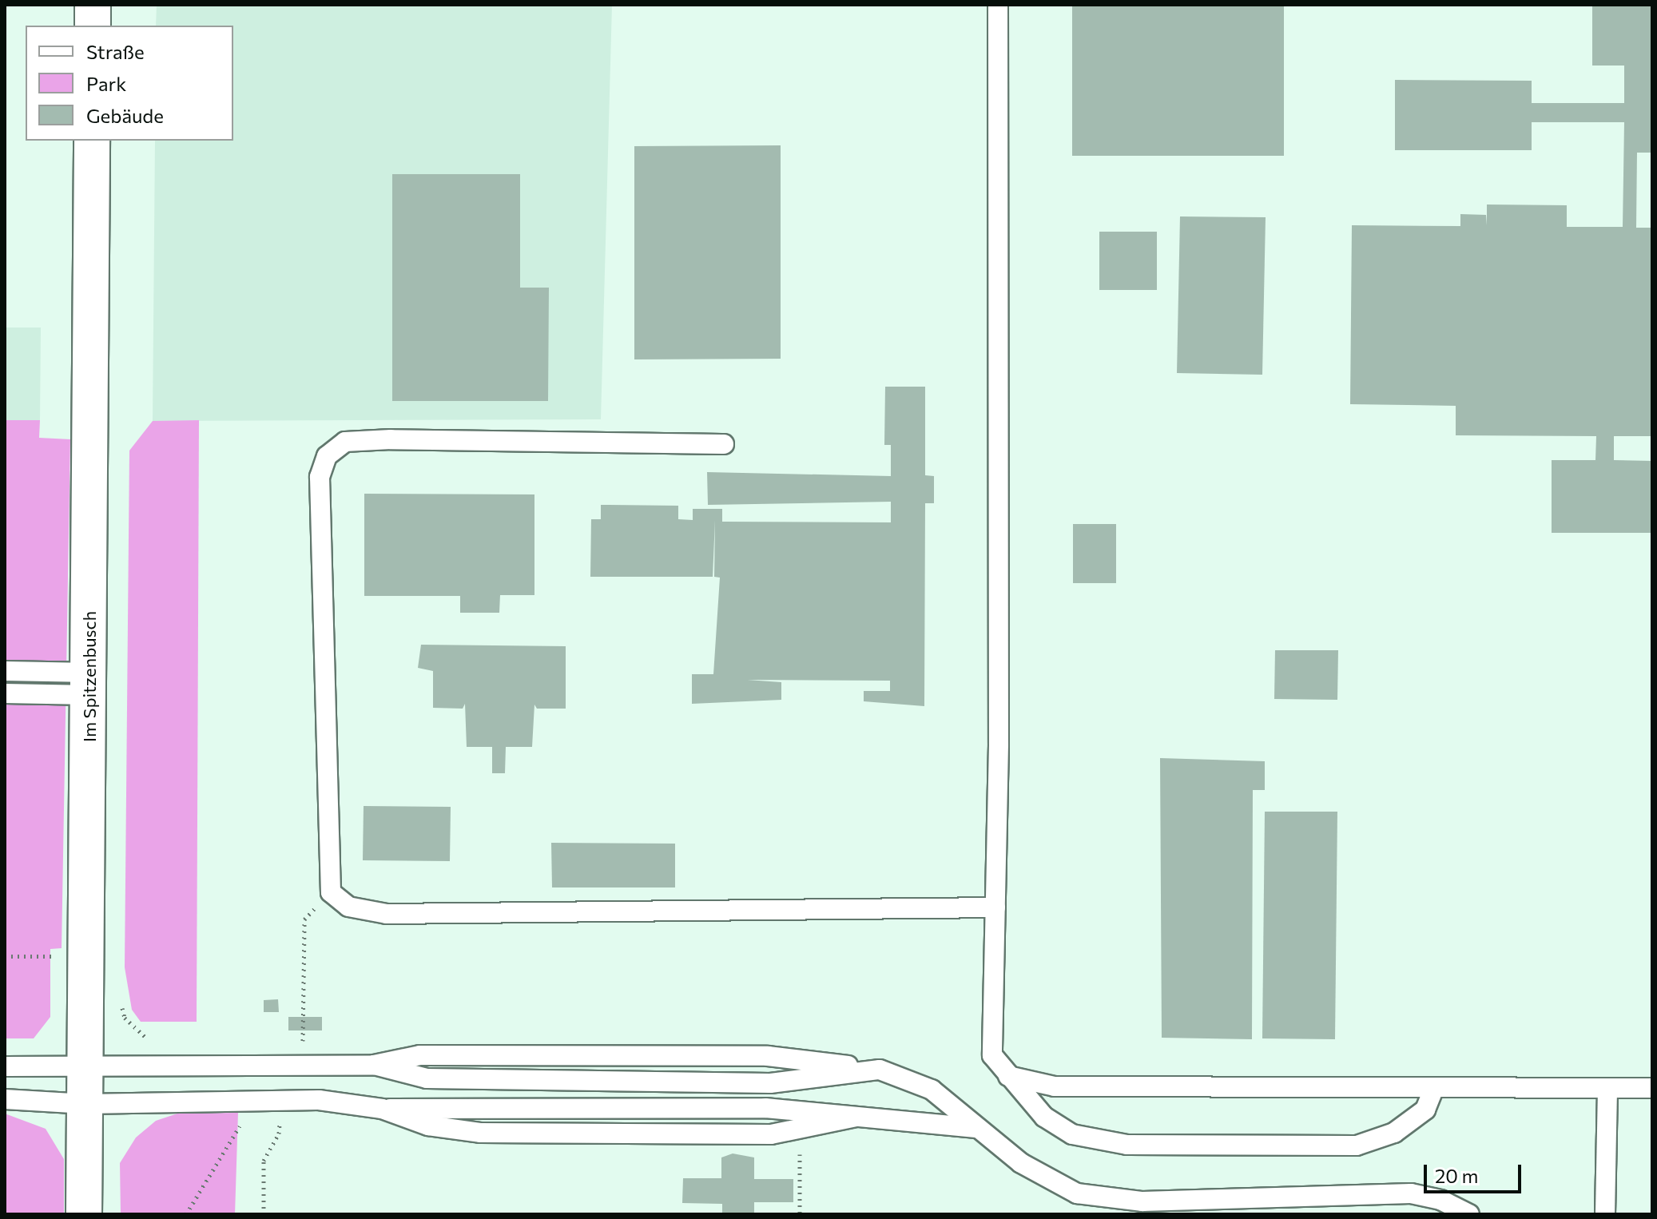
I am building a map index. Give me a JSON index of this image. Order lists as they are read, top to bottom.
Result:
{
  "streets": {
    "street": ["Im Spitzenbusch"]
  },
  "legend": ["Straße", "Park", "Gebäude"],
  "scale_bar": "20 m"
}
